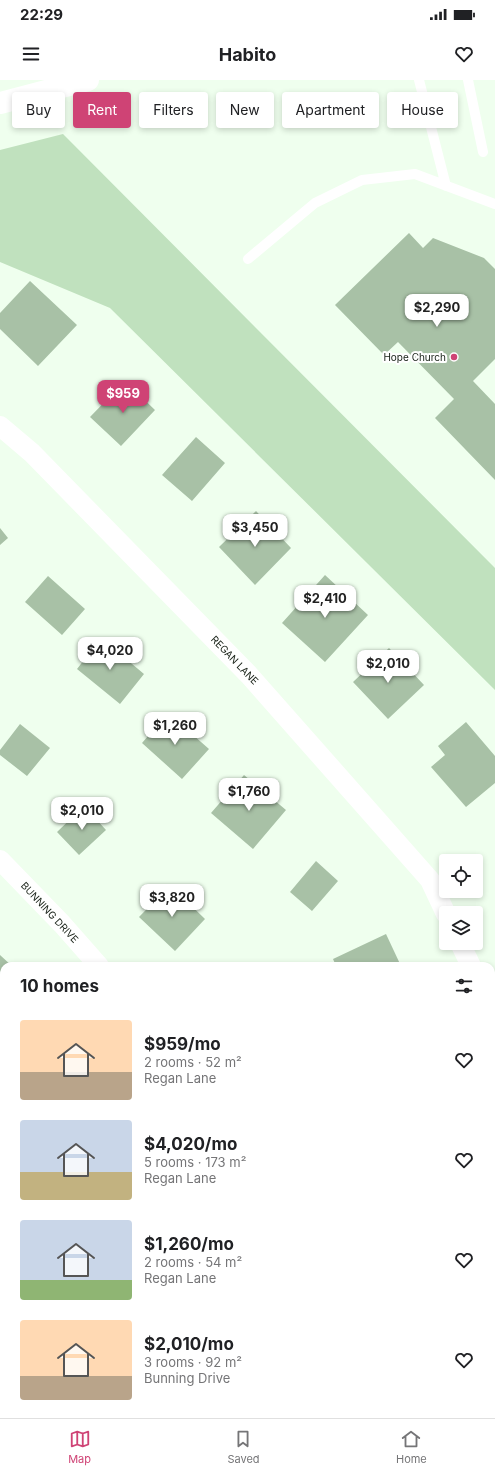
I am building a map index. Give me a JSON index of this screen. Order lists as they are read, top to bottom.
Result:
{
  "streets": {
    "street": ["REGAN LANE", "BUNNING DRIVE"]
  },
  "places": ["Hope Church"],
  "page": {
    "status": "22:29",
    "header": "Habito",
    "chip": [
      "Buy",
      "Rent",
      "Filters",
      "New",
      "Apartment",
      "House"
    ],
    "price": [
      "$2,290",
      "$959",
      "$3,450",
      "$2,410",
      "$4,020",
      "$2,010",
      "$1,260",
      "$1,760",
      "$2,010",
      "$3,820"
    ],
    "heading": "10 homes",
    "list": [
      {
        "name": "$959/mo",
        "note": "2 rooms · 52 m² · Regan Lane"
      },
      {
        "name": "$4,020/mo",
        "note": "5 rooms · 173 m² · Regan Lane"
      },
      {
        "name": "$1,260/mo",
        "note": "2 rooms · 54 m² · Regan Lane"
      },
      {
        "name": "$2,010/mo",
        "note": "3 rooms · 92 m² · Bunning Drive"
      }
    ],
    "tabs": ["Map", "Saved", "Home"]
  }
}
